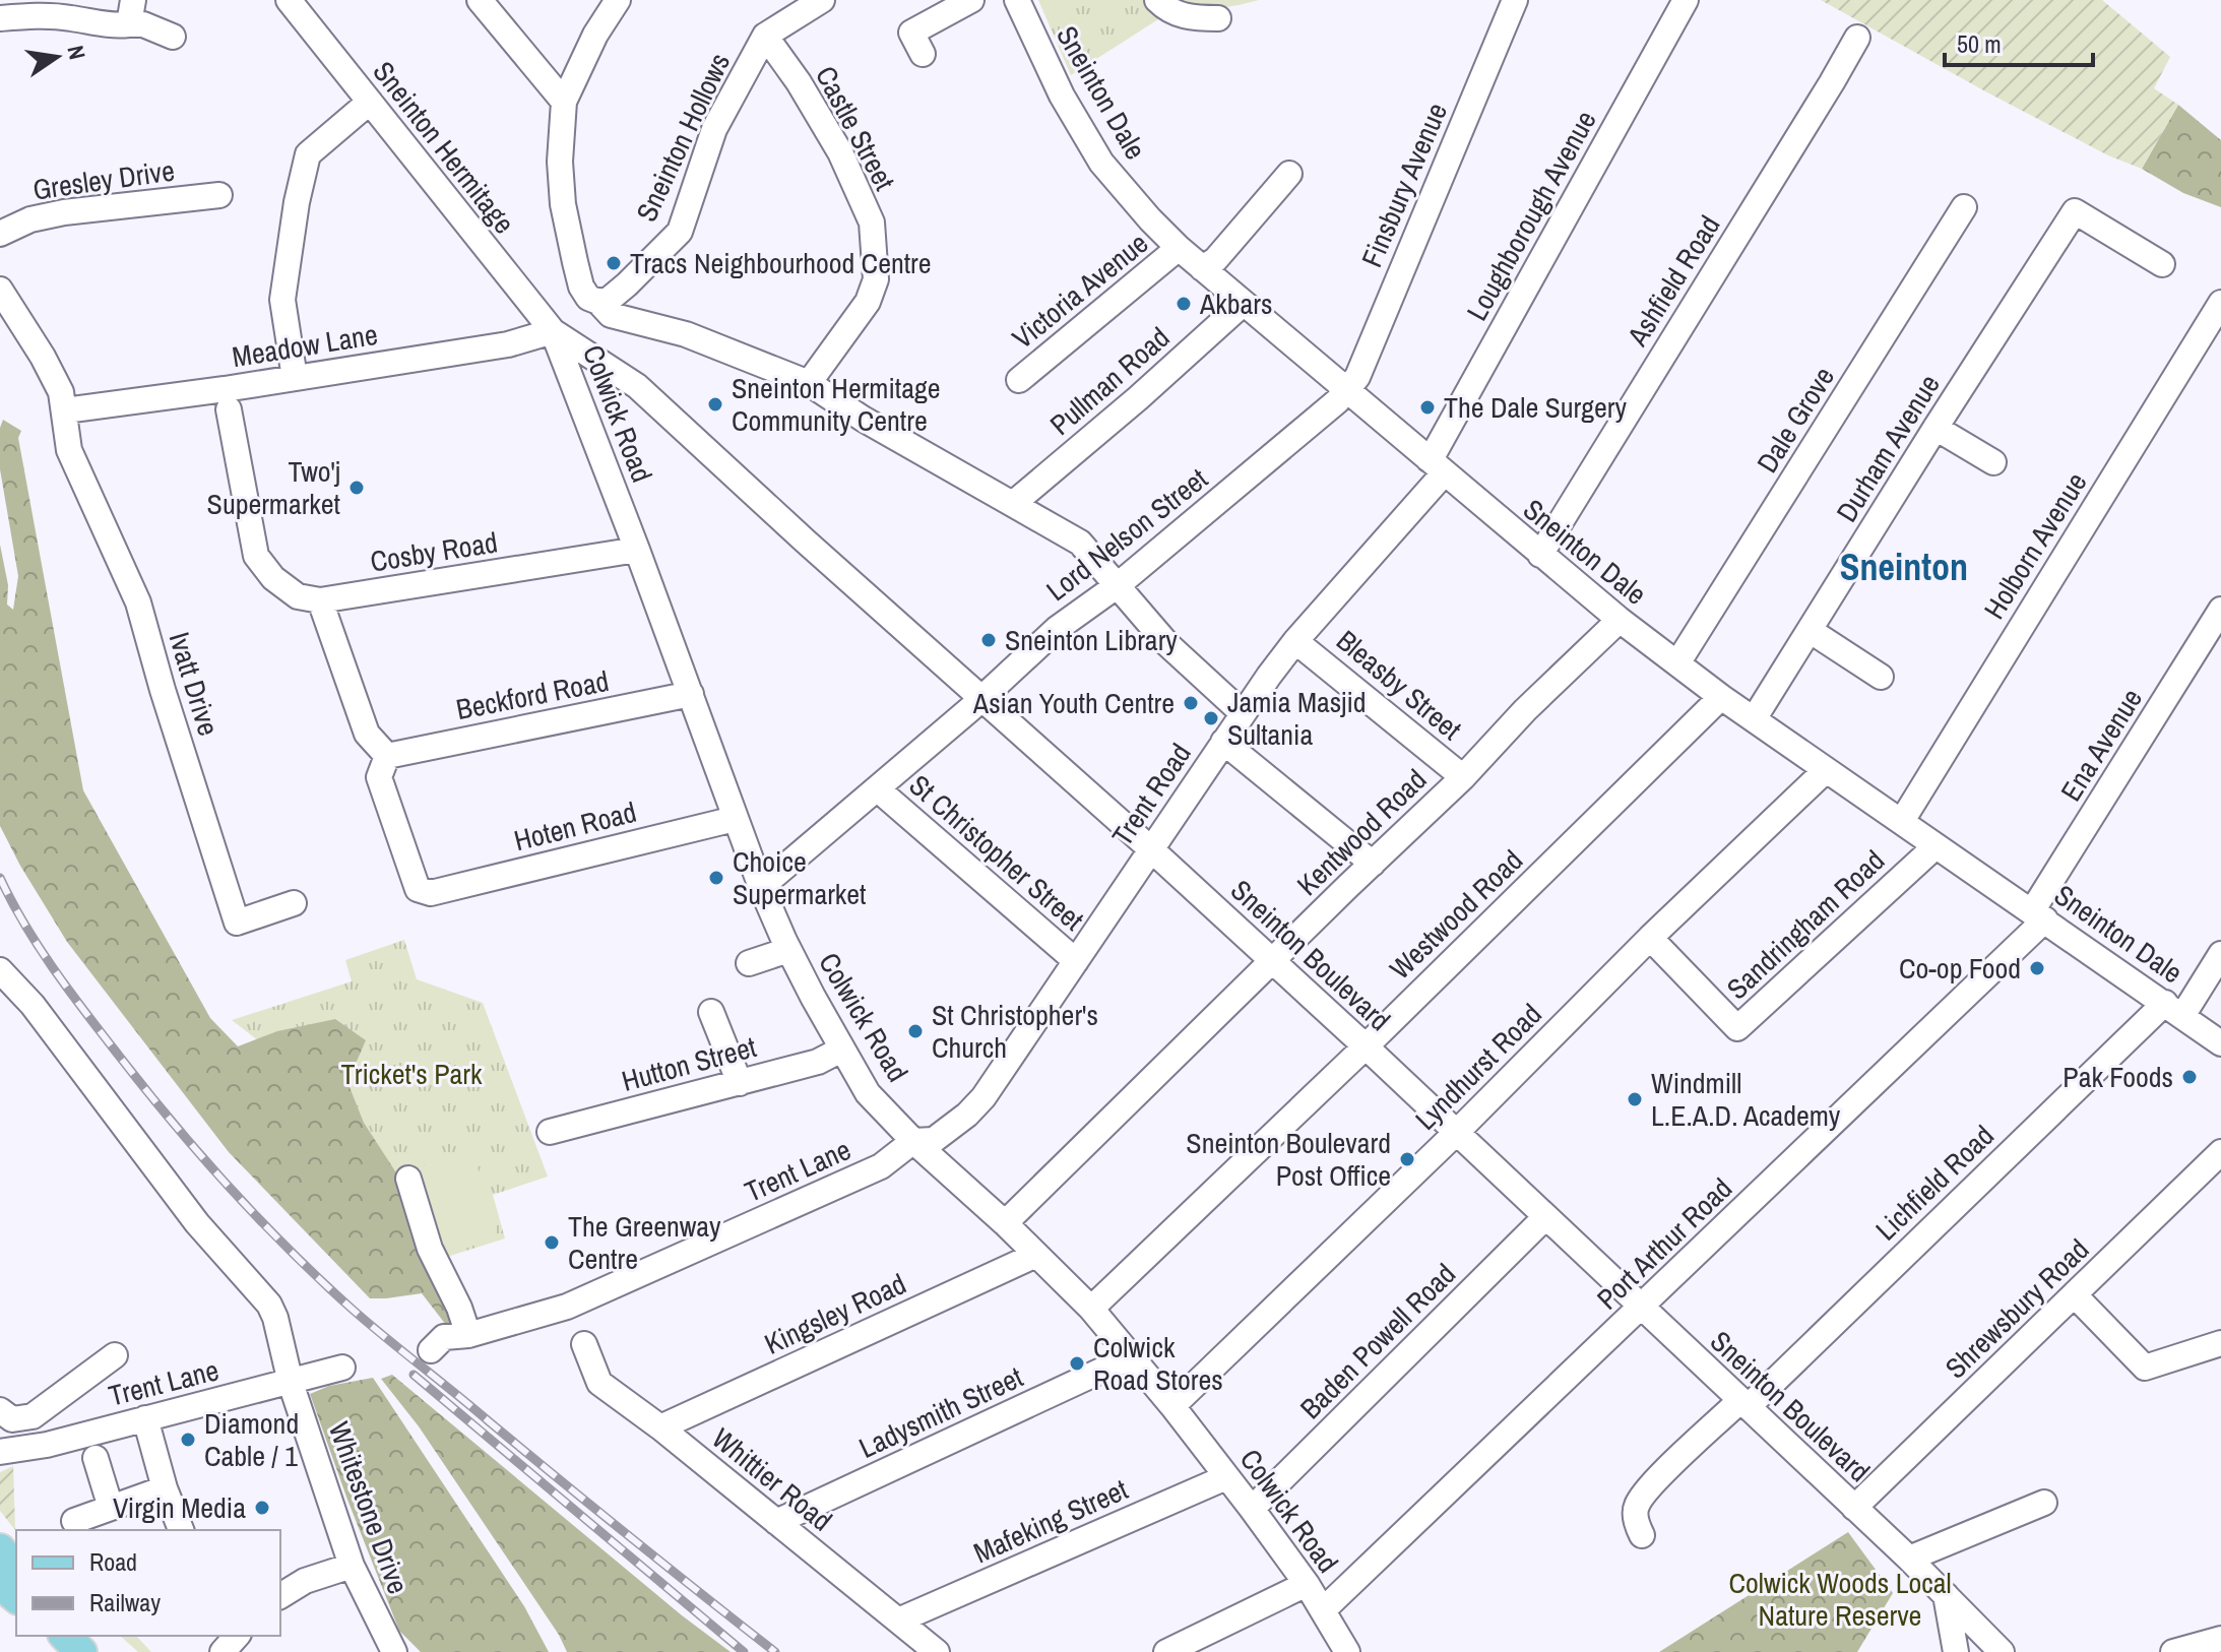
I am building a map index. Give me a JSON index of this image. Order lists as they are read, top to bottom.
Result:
{
  "streets": {
    "street": [
      "Sneinton Dale",
      "Castle Street",
      "Sneinton Hollows",
      "Sneinton Hermitage",
      "Gresley Drive",
      "Finsbury Avenue",
      "Loughborough Avenue",
      "Ashfield Road",
      "Victoria Avenue",
      "Meadow Lane",
      "Pullman Road",
      "Colwick Road",
      "Dale Grove",
      "Durham Avenue",
      "Lord Nelson Street",
      "Holborn Avenue",
      "Cosby Road",
      "Ivatt Drive",
      "Bleasby Street",
      "Beckford Road",
      "Ena Avenue",
      "Trent Road",
      "Hoten Road",
      "Kentwood Road",
      "St Christopher Street",
      "Westwood Road",
      "Sandringham Road",
      "Sneinton Boulevard",
      "Hutton Street",
      "Lyndhurst Road",
      "Trent Lane",
      "Lichfield Road",
      "Port Arthur Road",
      "Shrewsbury Road",
      "Kingsley Road",
      "Baden Powell Road",
      "Ladysmith Street",
      "Whittier Road",
      "Whitestone Drive",
      "Mafeking Street"
    ]
  },
  "crossings": [
    ["Sneinton Dale", "Finsbury Avenue"],
    ["Sneinton Dale", "Loughborough Avenue"],
    ["Sneinton Dale", "Ashfield Road"],
    ["Sneinton Dale", "Victoria Avenue"],
    ["Sneinton Dale", "Pullman Road"],
    ["Sneinton Dale", "Dale Grove"],
    ["Sneinton Dale", "Durham Avenue"],
    ["Sneinton Dale", "Lord Nelson Street"],
    ["Sneinton Dale", "Holborn Avenue"],
    ["Sneinton Dale", "Ena Avenue"],
    ["Sneinton Dale", "Trent Road"],
    ["Sneinton Dale", "Kentwood Road"],
    ["Sneinton Dale", "Westwood Road"],
    ["Sneinton Dale", "Sandringham Road"],
    ["Sneinton Dale", "Lyndhurst Road"],
    ["Sneinton Dale", "Lichfield Road"],
    ["Sneinton Dale", "Port Arthur Road"],
    ["Castle Street", "Sneinton Hollows"],
    ["Sneinton Hermitage", "Meadow Lane"],
    ["Sneinton Hermitage", "Colwick Road"],
    ["Sneinton Hermitage", "Sneinton Boulevard"],
    ["Finsbury Avenue", "Lord Nelson Street"],
    ["Loughborough Avenue", "Trent Road"],
    ["Meadow Lane", "Colwick Road"],
    ["Meadow Lane", "Ivatt Drive"],
    ["Meadow Lane", "Sneinton Boulevard"],
    ["Colwick Road", "Lord Nelson Street"],
    ["Colwick Road", "Cosby Road"],
    ["Colwick Road", "Beckford Road"],
    ["Colwick Road", "Trent Road"],
    ["Colwick Road", "Hoten Road"],
    ["Colwick Road", "Kentwood Road"],
    ["Colwick Road", "Westwood Road"],
    ["Colwick Road", "Sneinton Boulevard"],
    ["Colwick Road", "Hutton Street"],
    ["Colwick Road", "Lyndhurst Road"],
    ["Colwick Road", "Trent Lane"],
    ["Colwick Road", "Port Arthur Road"],
    ["Colwick Road", "Kingsley Road"],
    ["Colwick Road", "Baden Powell Road"],
    ["Colwick Road", "Ladysmith Street"],
    ["Colwick Road", "Mafeking Street"],
    ["Lord Nelson Street", "St Christopher Street"],
    ["Lord Nelson Street", "Sneinton Boulevard"],
    ["Bleasby Street", "Trent Road"],
    ["Bleasby Street", "Kentwood Road"],
    ["Beckford Road", "Hoten Road"],
    ["Ena Avenue", "Port Arthur Road"],
    ["Trent Road", "St Christopher Street"],
    ["Trent Road", "Sneinton Boulevard"],
    ["Trent Road", "Trent Lane"],
    ["Kentwood Road", "Sneinton Boulevard"],
    ["Westwood Road", "Sneinton Boulevard"],
    ["Sandringham Road", "Lyndhurst Road"],
    ["Sneinton Boulevard", "Lyndhurst Road"],
    ["Sneinton Boulevard", "Lichfield Road"],
    ["Sneinton Boulevard", "Port Arthur Road"],
    ["Sneinton Boulevard", "Shrewsbury Road"],
    ["Sneinton Boulevard", "Baden Powell Road"],
    ["Trent Lane", "Whitestone Drive"],
    ["Kingsley Road", "Whittier Road"],
    ["Ladysmith Street", "Whittier Road"],
    ["Whittier Road", "Mafeking Street"]
  ],
  "districts": ["Sneinton"],
  "parks": ["Tricket's Park", "Colwick Woods Local Nature Reserve"],
  "places": [
    "Tracs Neighbourhood Centre",
    "Akbars",
    "Sneinton Hermitage Community Centre",
    "The Dale Surgery",
    "Two'j Supermarket",
    "Sneinton Library",
    "Asian Youth Centre",
    "Jamia Masjid Sultania",
    "Choice Supermarket",
    "Co-op Food",
    "St Christopher's Church",
    "Pak Foods",
    "Windmill L.E.A.D. Academy",
    "Sneinton Boulevard Post Office",
    "The Greenway Centre",
    "Colwick Road Stores",
    "Diamond Cable / 1",
    "Virgin Media"
  ],
  "legend": ["Road", "Railway"],
  "scale_bar": "50 m",
  "north": "right"
}
